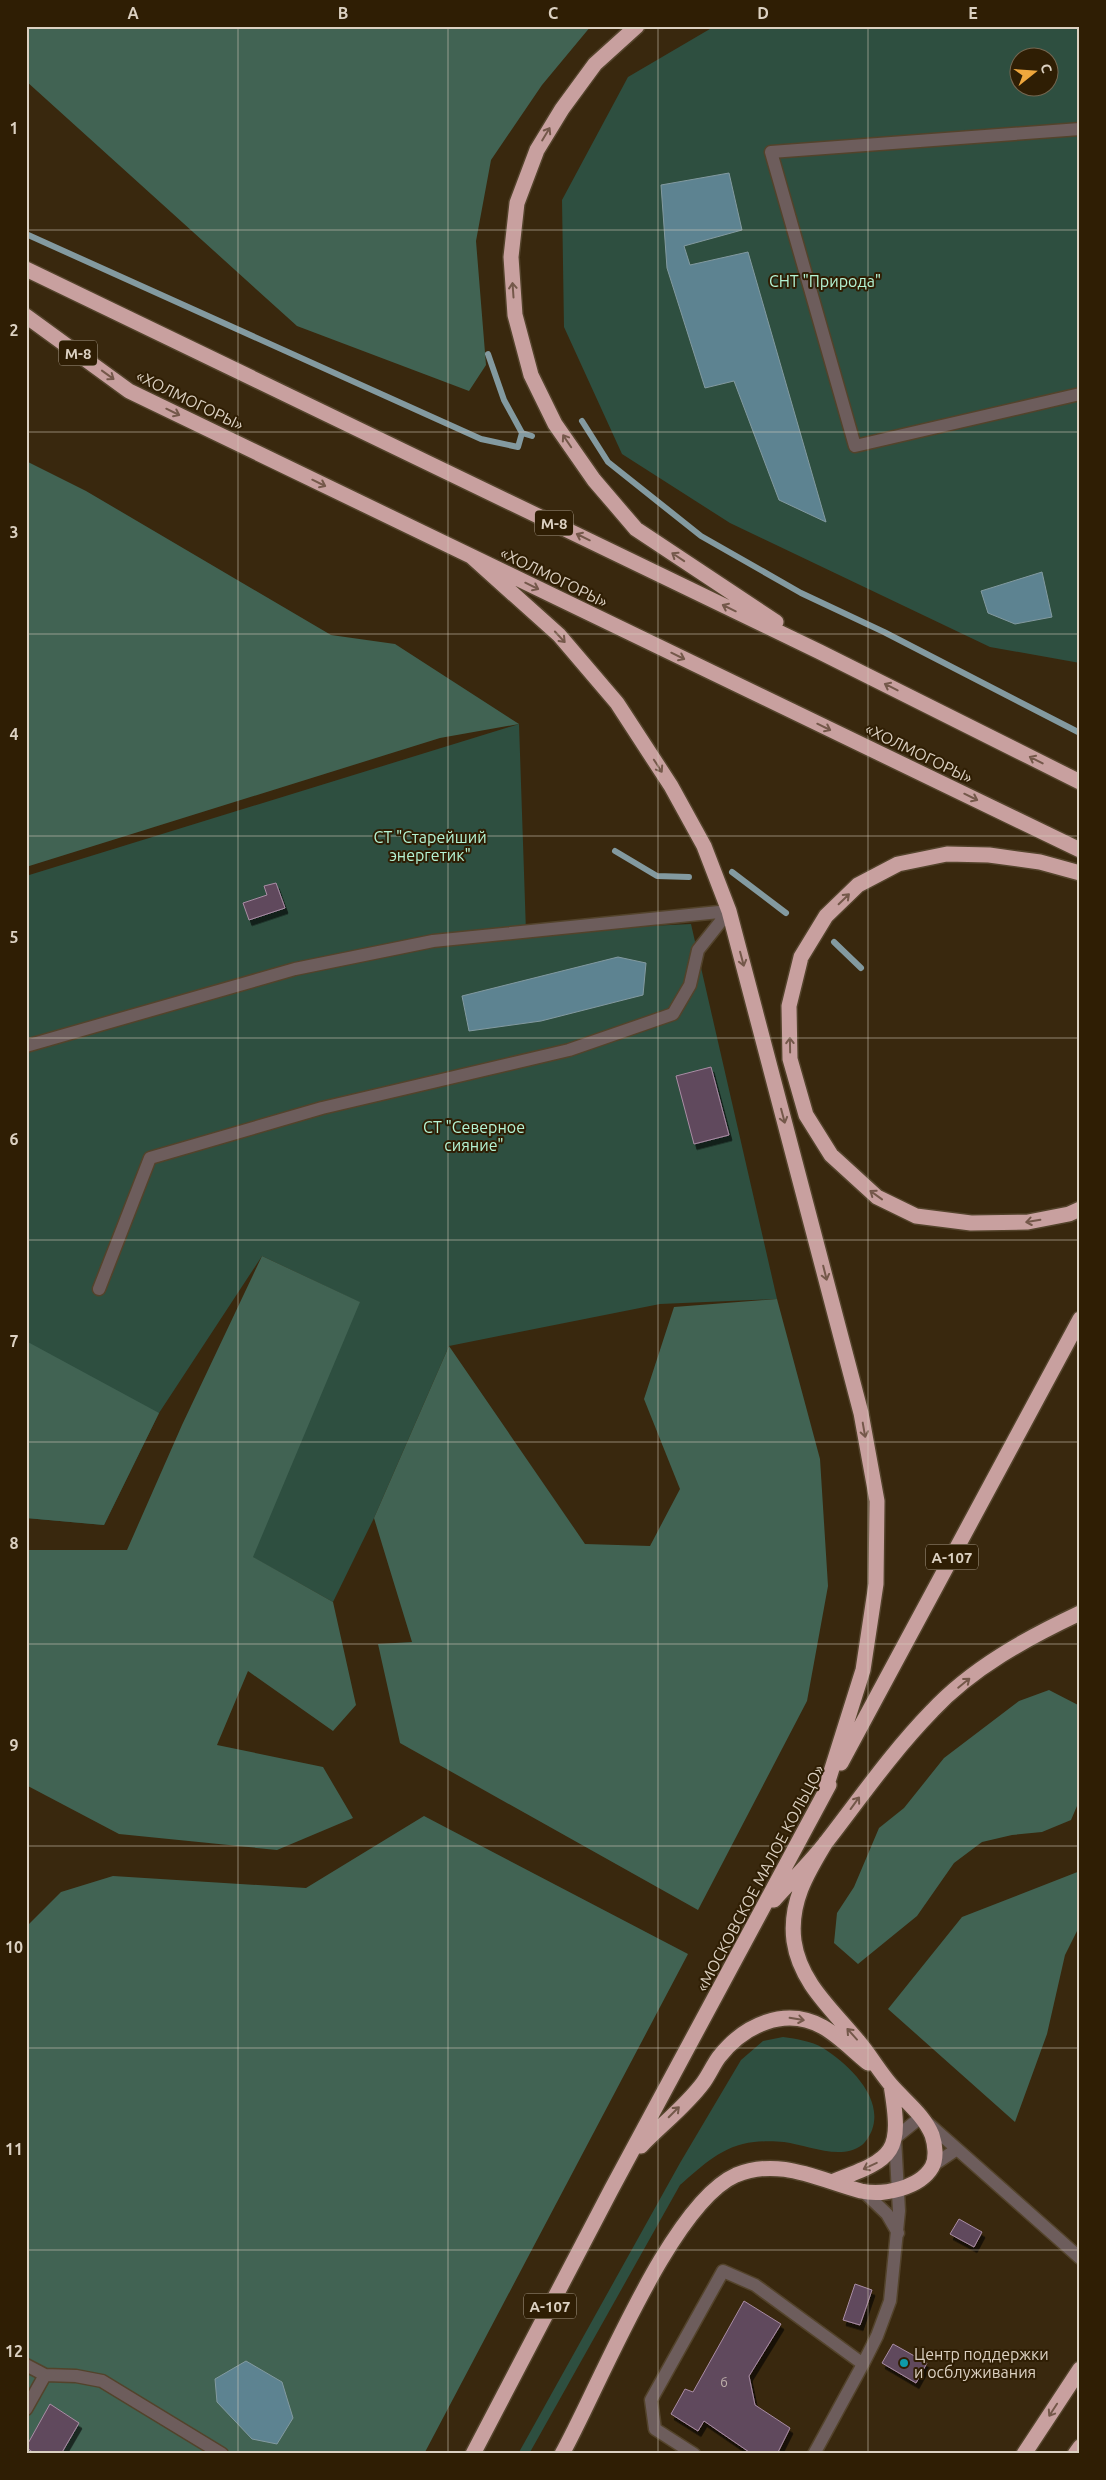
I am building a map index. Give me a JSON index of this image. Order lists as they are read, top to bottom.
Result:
{
  "streets": {
    "highway": [
      "М-8",
      "«ХОЛМОГОРЫ»",
      "А-107",
      "«МОСКОВСКОЕ МАЛОЕ КОЛЬЦО»"
    ]
  },
  "parks": ["СНТ \"Природа\"", "СТ \"Старейший энергетик\"", "СТ \"Северное сияние\""],
  "places": ["Центр поддержки и осблуживания"],
  "house_numbers": ["6"],
  "north": "right",
  "grid": {
    "columns": [
      "A",
      "B",
      "C",
      "D",
      "E"
    ],
    "rows": [
      "1",
      "2",
      "3",
      "4",
      "5",
      "6",
      "7",
      "8",
      "9",
      "10",
      "11",
      "12"
    ]
  }
}
